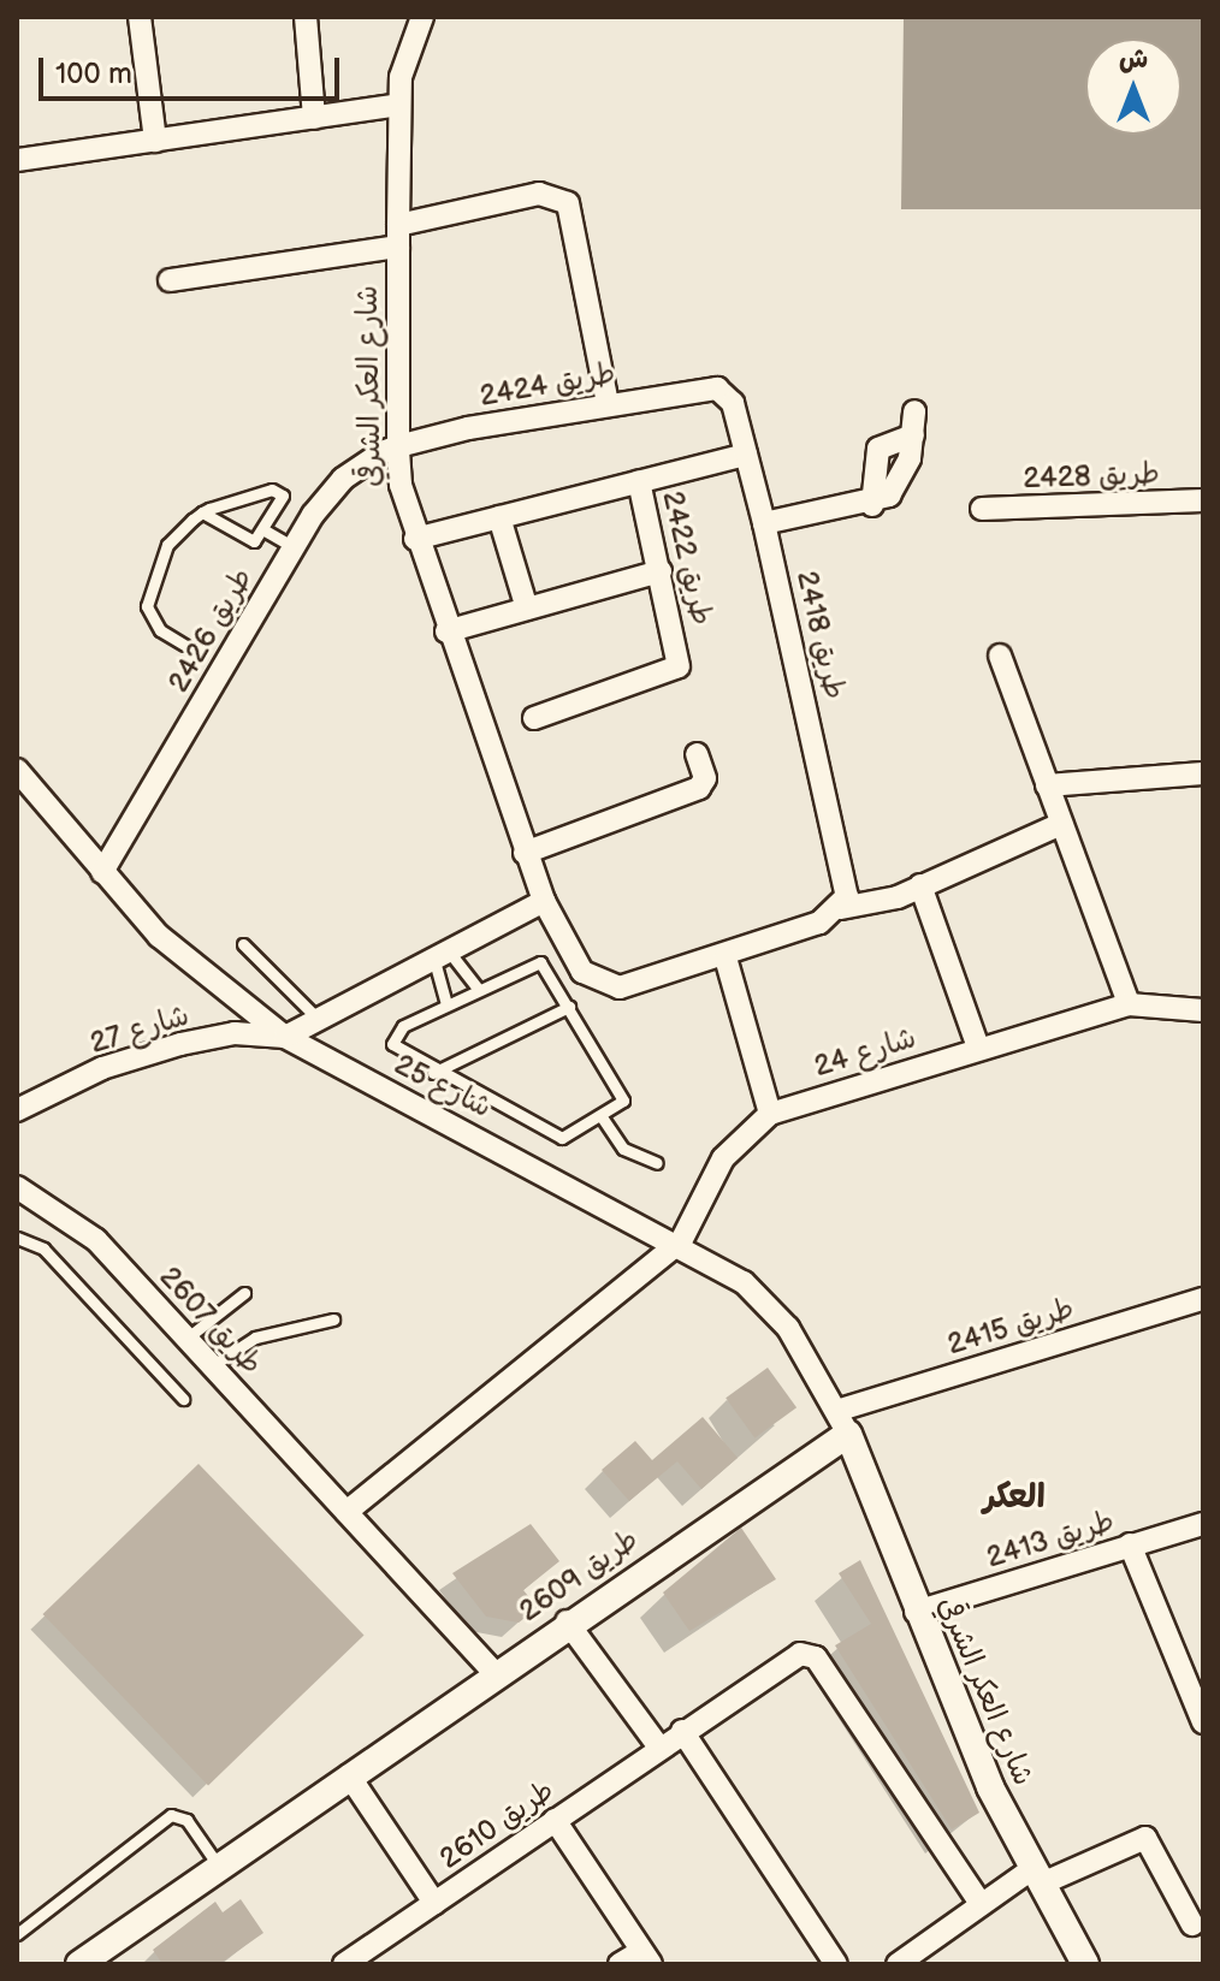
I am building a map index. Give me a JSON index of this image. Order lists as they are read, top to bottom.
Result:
{
  "streets": {
    "street": [
      "طريق 2424",
      "شارع العكر الشرقي",
      "طريق 2428",
      "طريق 2422",
      "طريق 2426",
      "طريق 2418",
      "شارع 27",
      "شارع 24",
      "شارع 25",
      "طريق 2607",
      "طريق 2415",
      "طريق 2413",
      "طريق 2609",
      "طريق 2610"
    ]
  },
  "crossings": [
    ["طريق 2424", "شارع العكر الشرقي"],
    ["طريق 2424", "طريق 2426"],
    ["طريق 2424", "طريق 2418"],
    ["شارع العكر الشرقي", "طريق 2422"],
    ["شارع العكر الشرقي", "طريق 2426"],
    ["شارع العكر الشرقي", "شارع 25"],
    ["شارع العكر الشرقي", "طريق 2415"],
    ["شارع العكر الشرقي", "طريق 2413"],
    ["شارع العكر الشرقي", "طريق 2609"],
    ["طريق 2422", "طريق 2418"],
    ["طريق 2426", "شارع 25"],
    ["شارع 27", "شارع 25"],
    ["شارع 24", "شارع 25"],
    ["شارع 25", "طريق 2415"],
    ["شارع 25", "طريق 2609"],
    ["طريق 2607", "طريق 2609"],
    ["طريق 2415", "طريق 2609"]
  ],
  "districts": ["العكر"],
  "scale_bar": "100 m",
  "north": "top"
}
